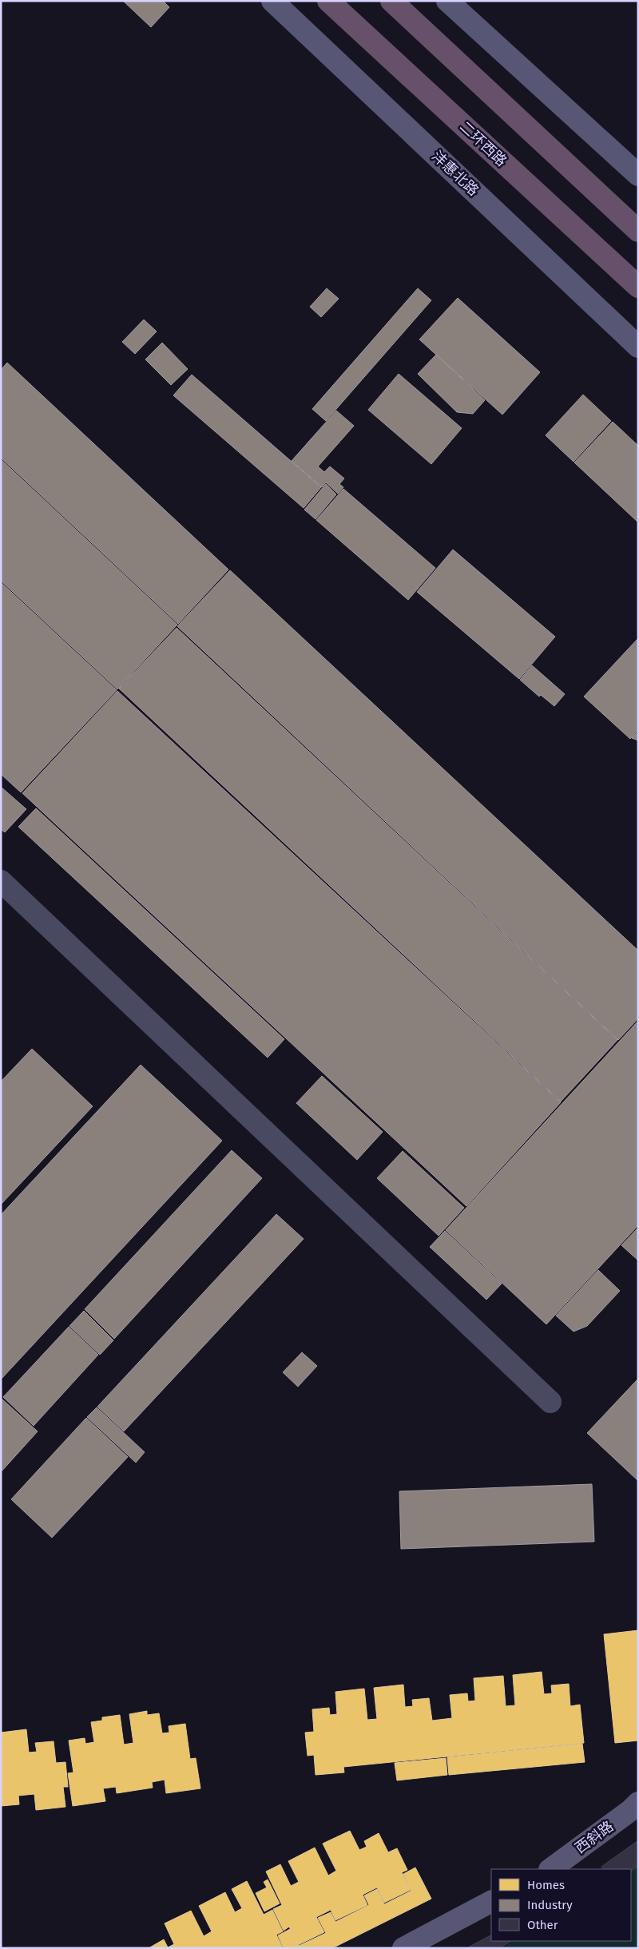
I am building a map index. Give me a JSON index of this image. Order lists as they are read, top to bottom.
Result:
{
  "streets": {
    "highway": ["二环西路"],
    "main road": ["沣惠北路", "西斜路"]
  },
  "legend": ["Homes", "Industry", "Other"]
}
